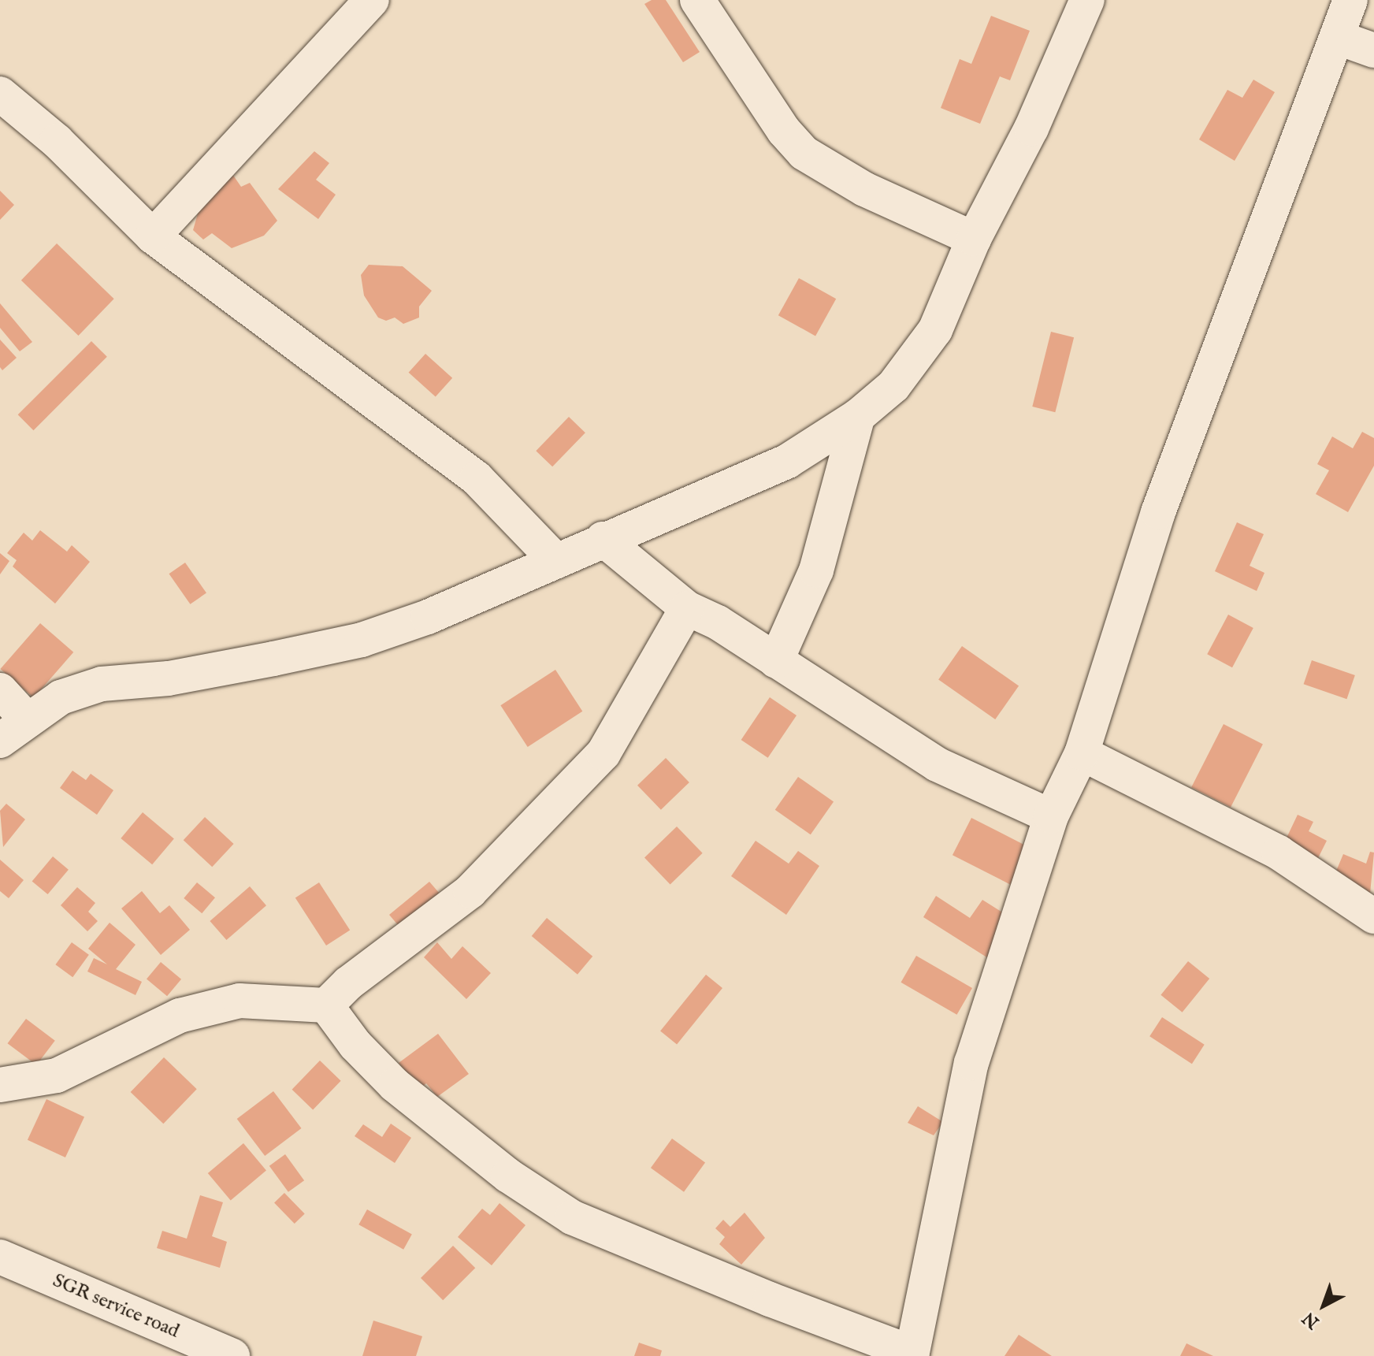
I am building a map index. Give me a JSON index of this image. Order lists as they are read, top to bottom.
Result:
{
  "streets": {
    "street": ["SGR service road"]
  },
  "north": "bottom left"
}
